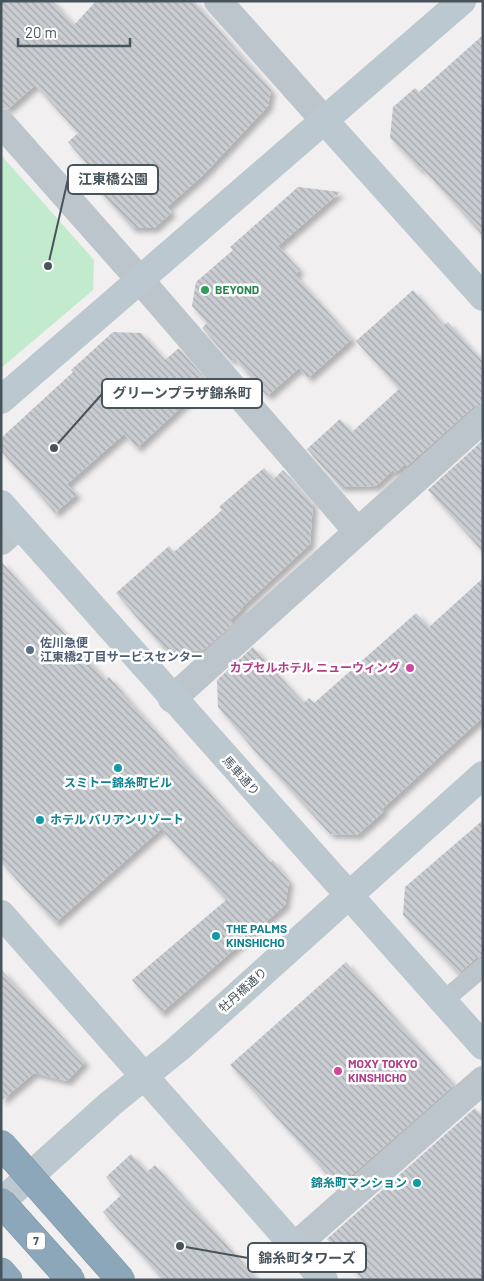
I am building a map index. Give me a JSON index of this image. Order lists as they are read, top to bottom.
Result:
{
  "streets": {
    "highway": ["7"],
    "street": ["馬車通り", "牡丹橋通り"]
  },
  "crossings": [
    ["馬車通り", "牡丹橋通り"],
    ["牡丹橋通り", "7"]
  ],
  "places": [
    "江東橋公園",
    "BEYOND",
    "グリーンプラザ錦糸町",
    "佐川急便 江東橋2丁目サービスセンター",
    "カプセルホテル ニューウィング",
    "スミトー錦糸町ビル",
    "ホテル バリアンリゾート",
    "THE PALMS KINSHICHO",
    "MOXY TOKYO KINSHICHO",
    "錦糸町マンション",
    "錦糸町タワーズ"
  ],
  "scale_bar": "20 m"
}
